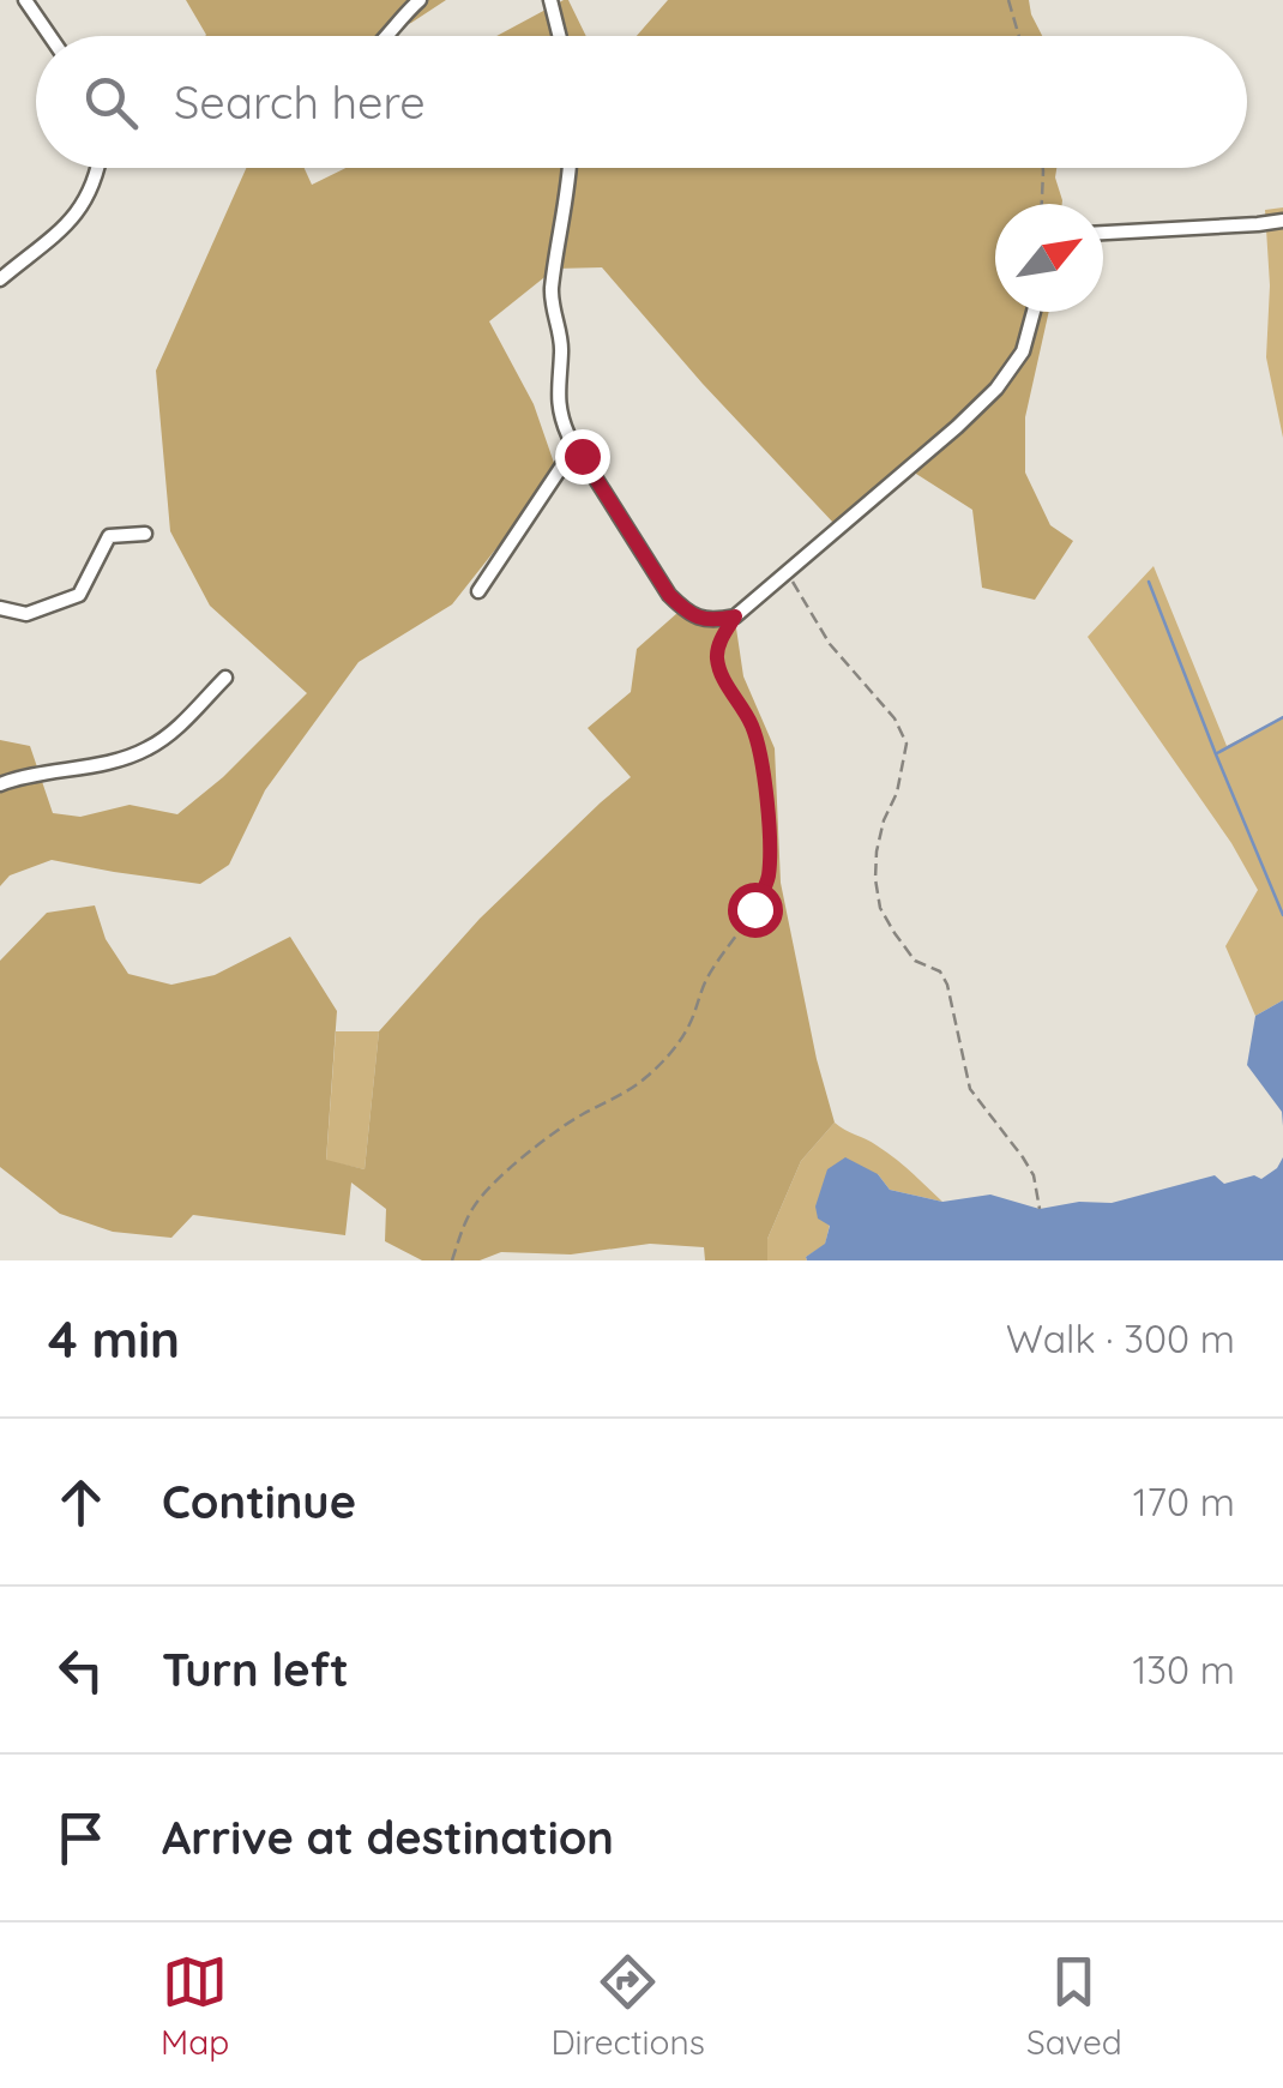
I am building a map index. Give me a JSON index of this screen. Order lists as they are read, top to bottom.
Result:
{
  "north": "top right",
  "page": {
    "search": "Search here",
    "heading": ["4 min", "Walk · 300 m"],
    "list": [
      ["Continue", "170 m"],
      ["Turn left", "130 m"],
      "Arrive at destination"
    ],
    "nav": ["Map", "Directions", "Saved"]
  }
}
